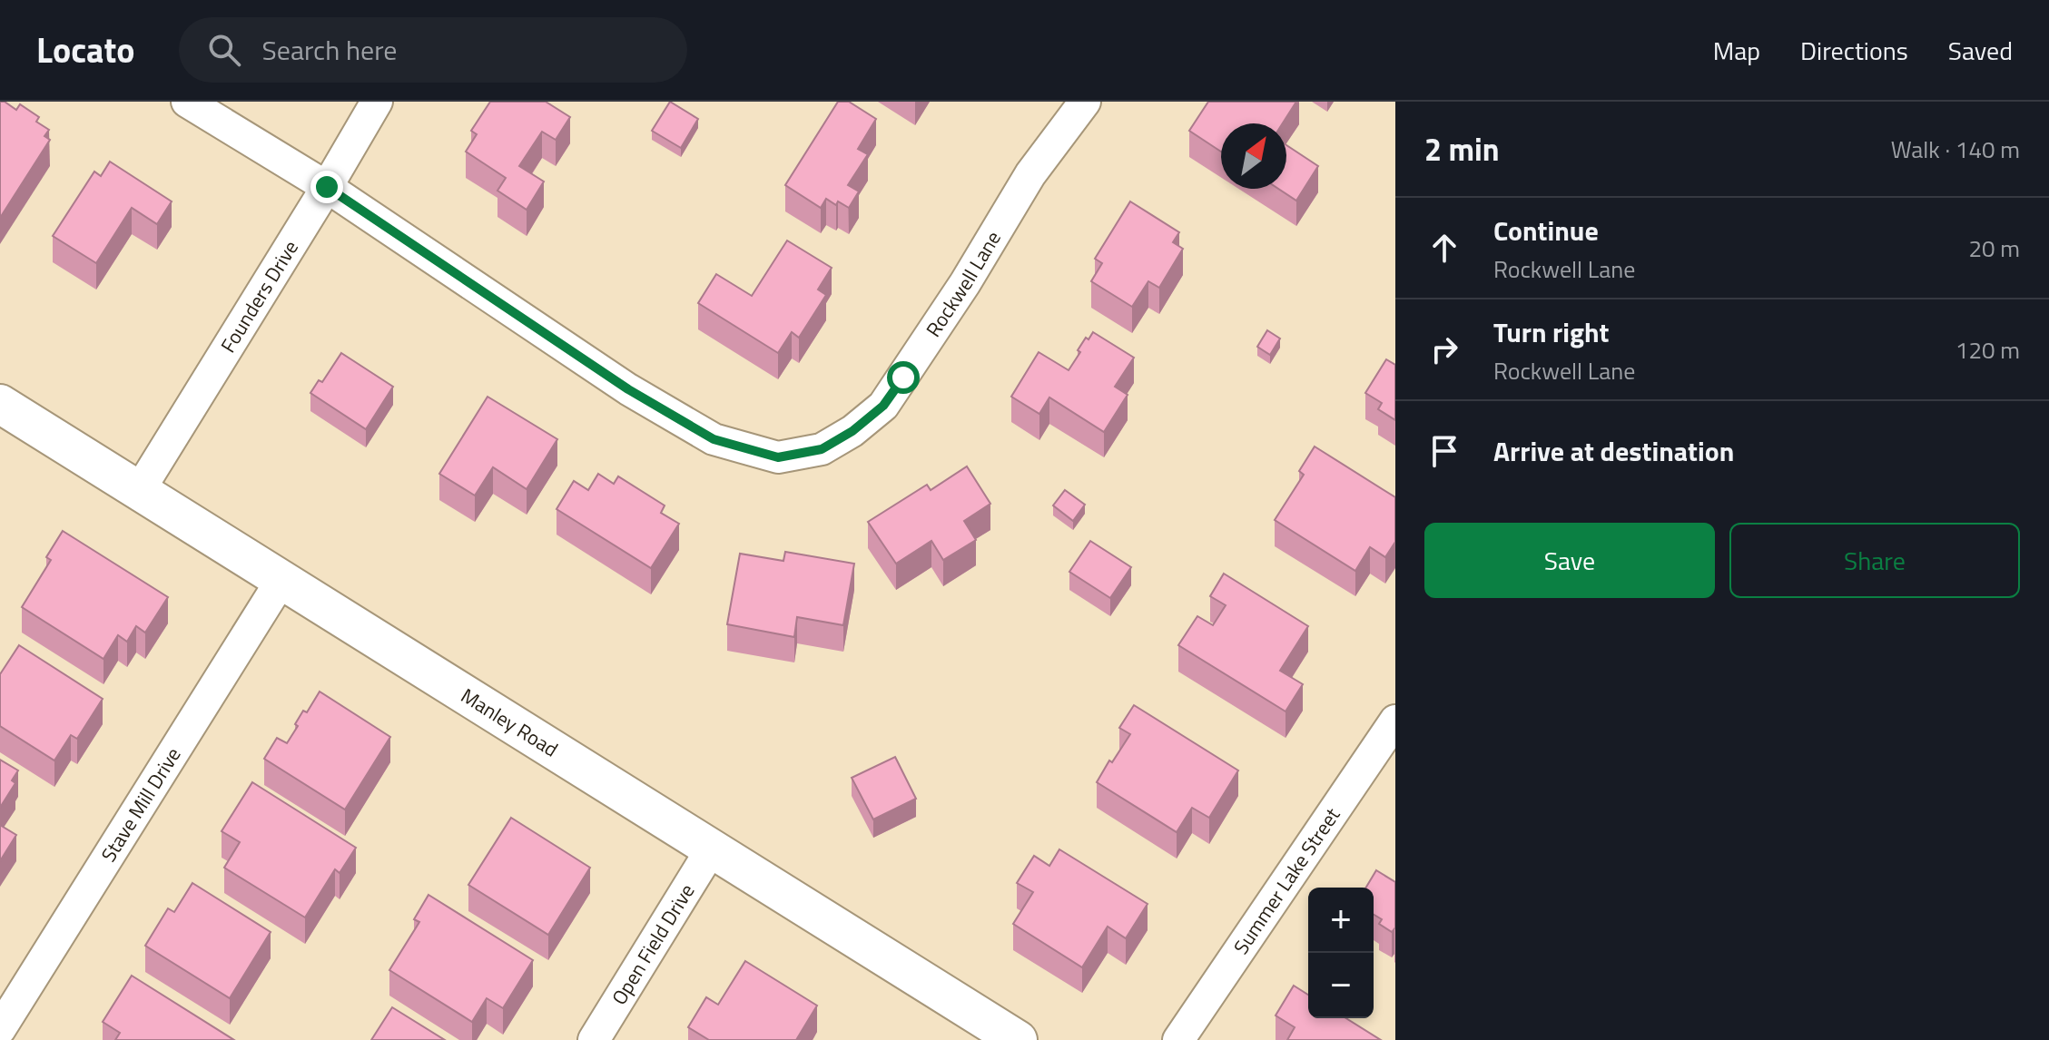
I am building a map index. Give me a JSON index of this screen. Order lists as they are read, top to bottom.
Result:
{
  "streets": {
    "street": [
      "Rockwell Lane",
      "Founders Drive",
      "Manley Road",
      "Stave Mill Drive",
      "Summer Lake Street",
      "Open Field Drive"
    ]
  },
  "crossings": [
    ["Rockwell Lane", "Founders Drive"],
    ["Founders Drive", "Manley Road"],
    ["Manley Road", "Stave Mill Drive"],
    ["Manley Road", "Open Field Drive"]
  ],
  "north": "top right",
  "page": {
    "header": "Locato",
    "search": "Search here",
    "nav": ["Map", "Directions", "Saved"],
    "heading": ["2 min", "Walk · 140 m"],
    "list": [
      ["Continue", "Rockwell Lane", "20 m"],
      ["Turn right", "Rockwell Lane", "120 m"],
      "Arrive at destination"
    ],
    "buttons": ["Save", "Share"],
    "map_buttons": ["+", "−"]
  }
}
